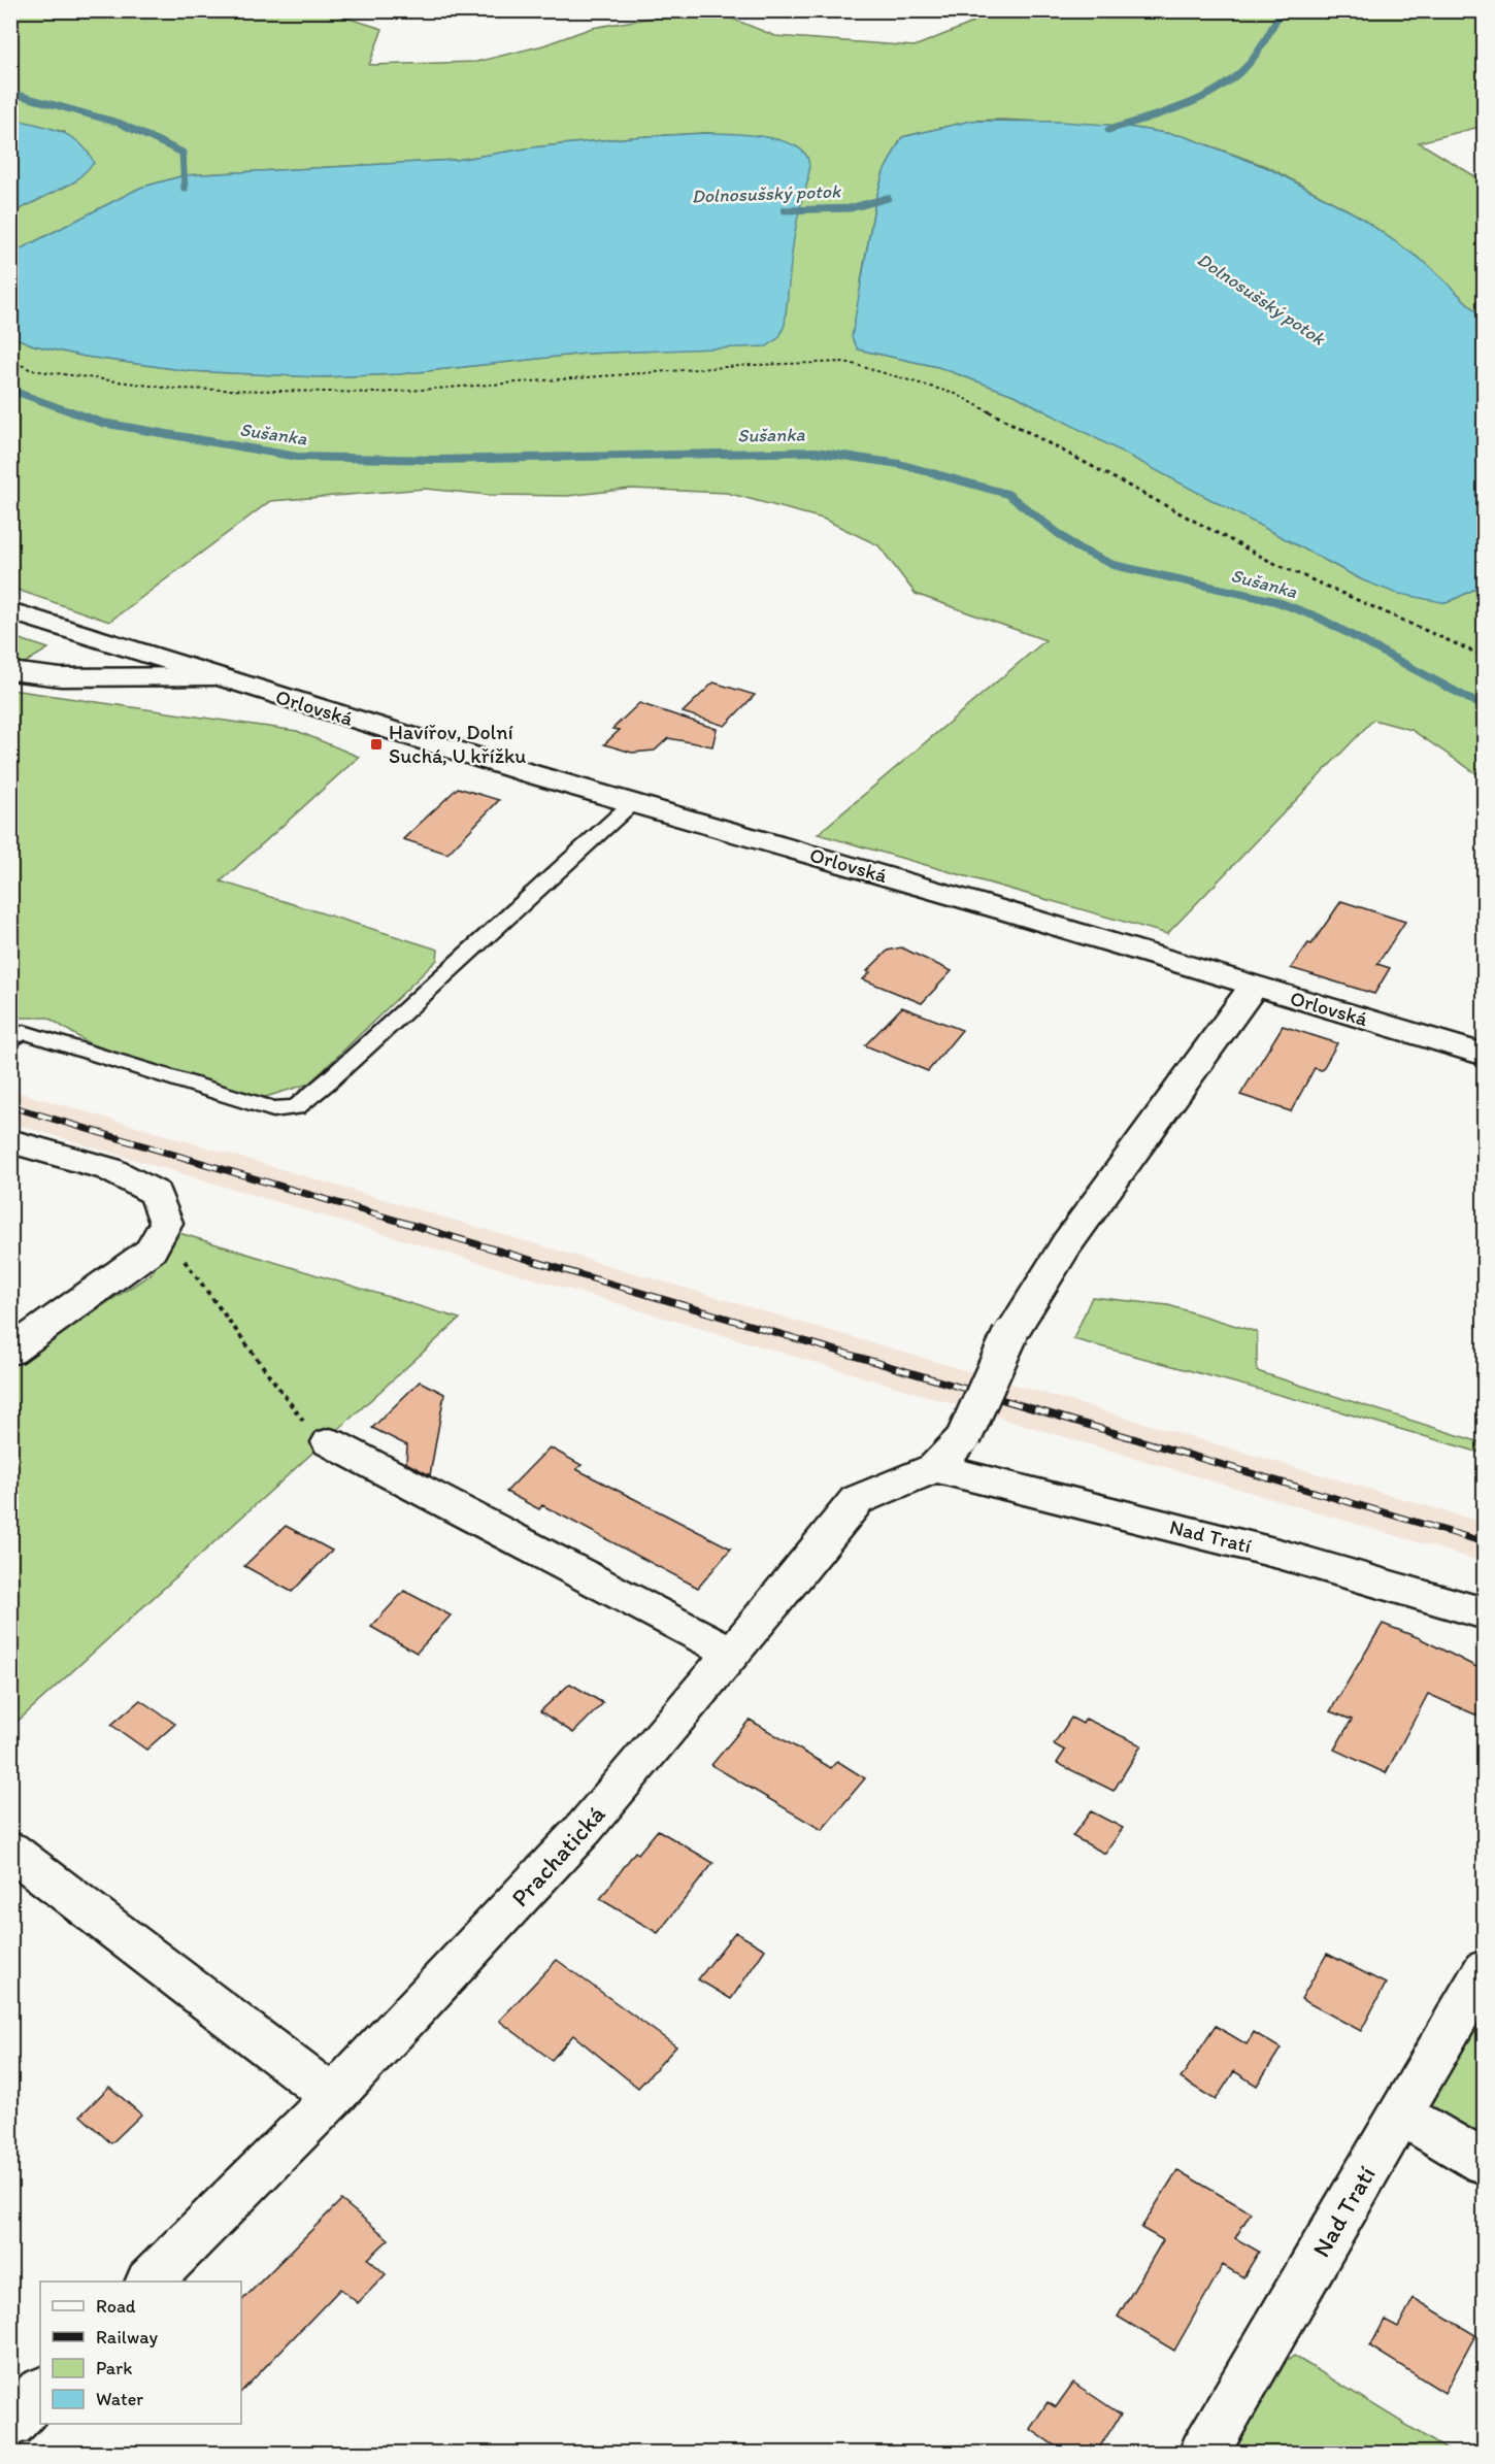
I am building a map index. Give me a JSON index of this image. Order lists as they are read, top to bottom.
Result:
{
  "streets": {
    "street": ["Orlovská", "Nad Tratí", "Prachatická"]
  },
  "crossings": [
    ["Orlovská", "Prachatická"],
    ["Nad Tratí", "Prachatická"]
  ],
  "water": ["Dolnosušský potok", "Sušanka"],
  "places": {
    "transit": ["Havířov, Dolní Suchá, U křížku"]
  },
  "legend": [
    "Road",
    "Railway",
    "Park",
    "Water"
  ]
}
